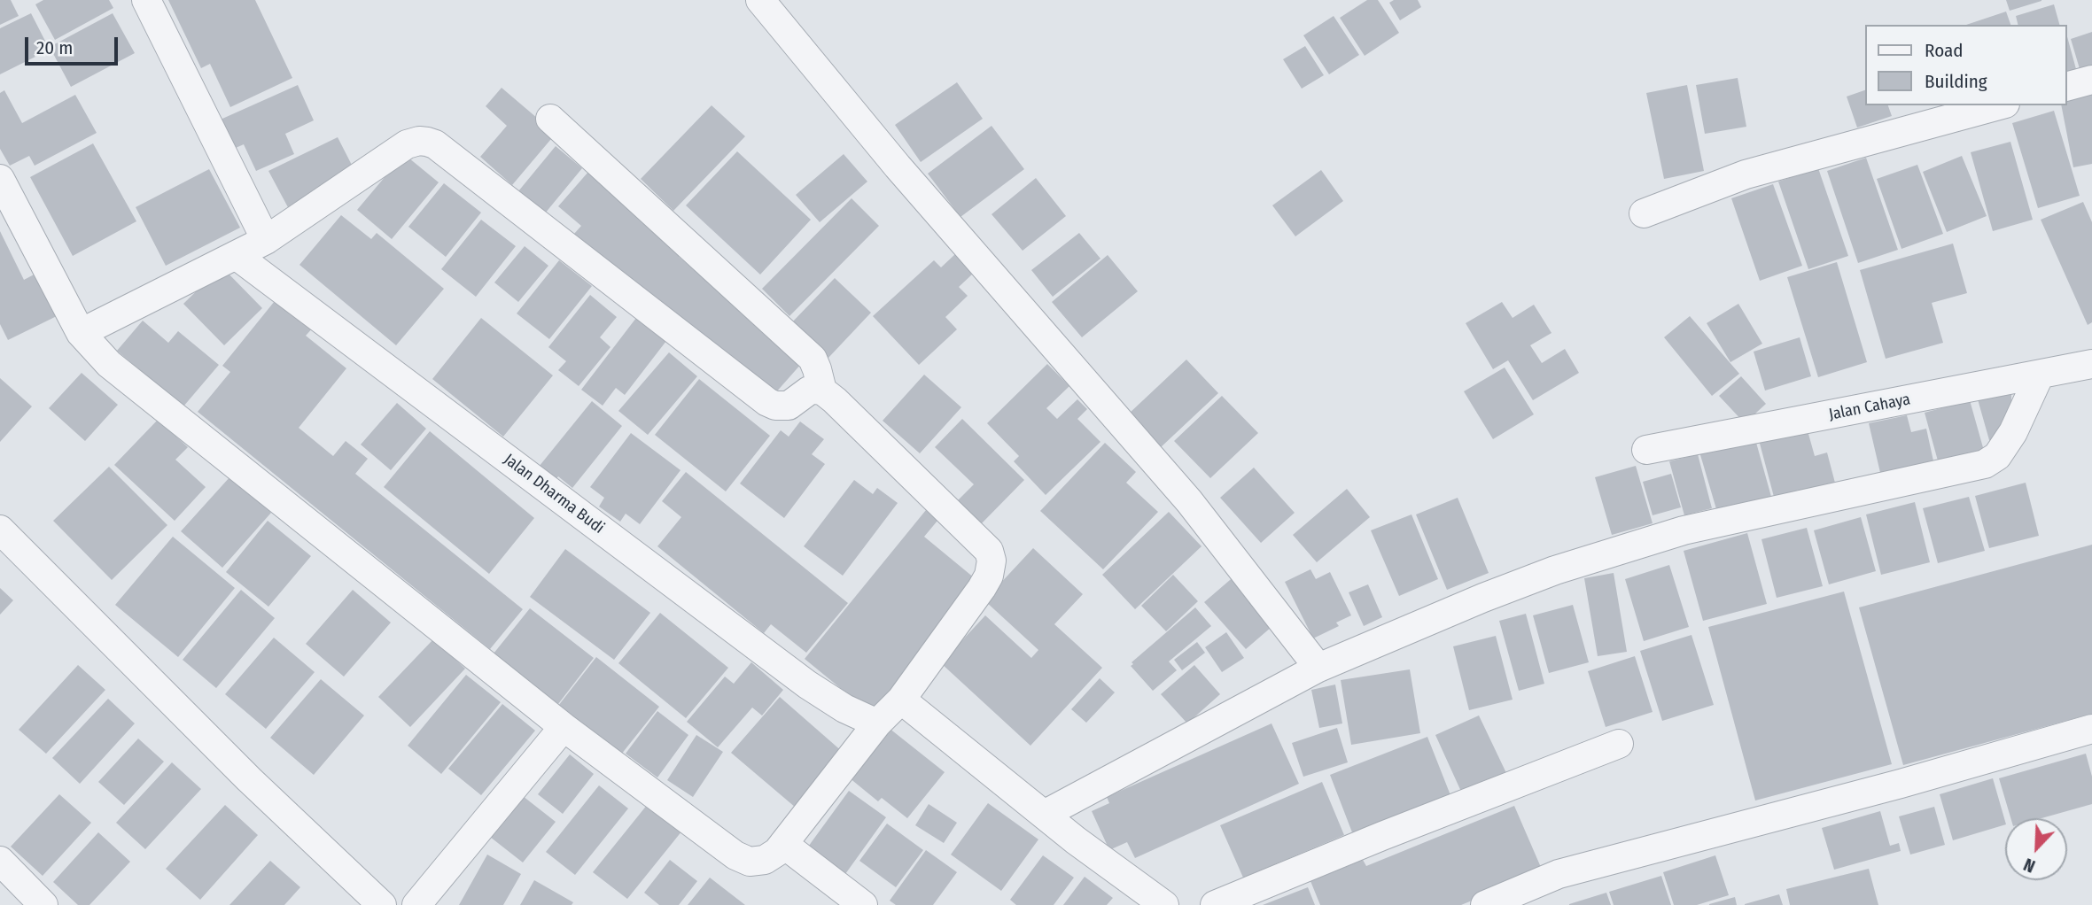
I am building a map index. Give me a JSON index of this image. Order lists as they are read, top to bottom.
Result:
{
  "streets": {
    "street": ["Jalan Cahaya", "Jalan Dharma Budi"]
  },
  "legend": ["Road", "Building"],
  "scale_bar": "20 m",
  "north": "bottom left"
}
